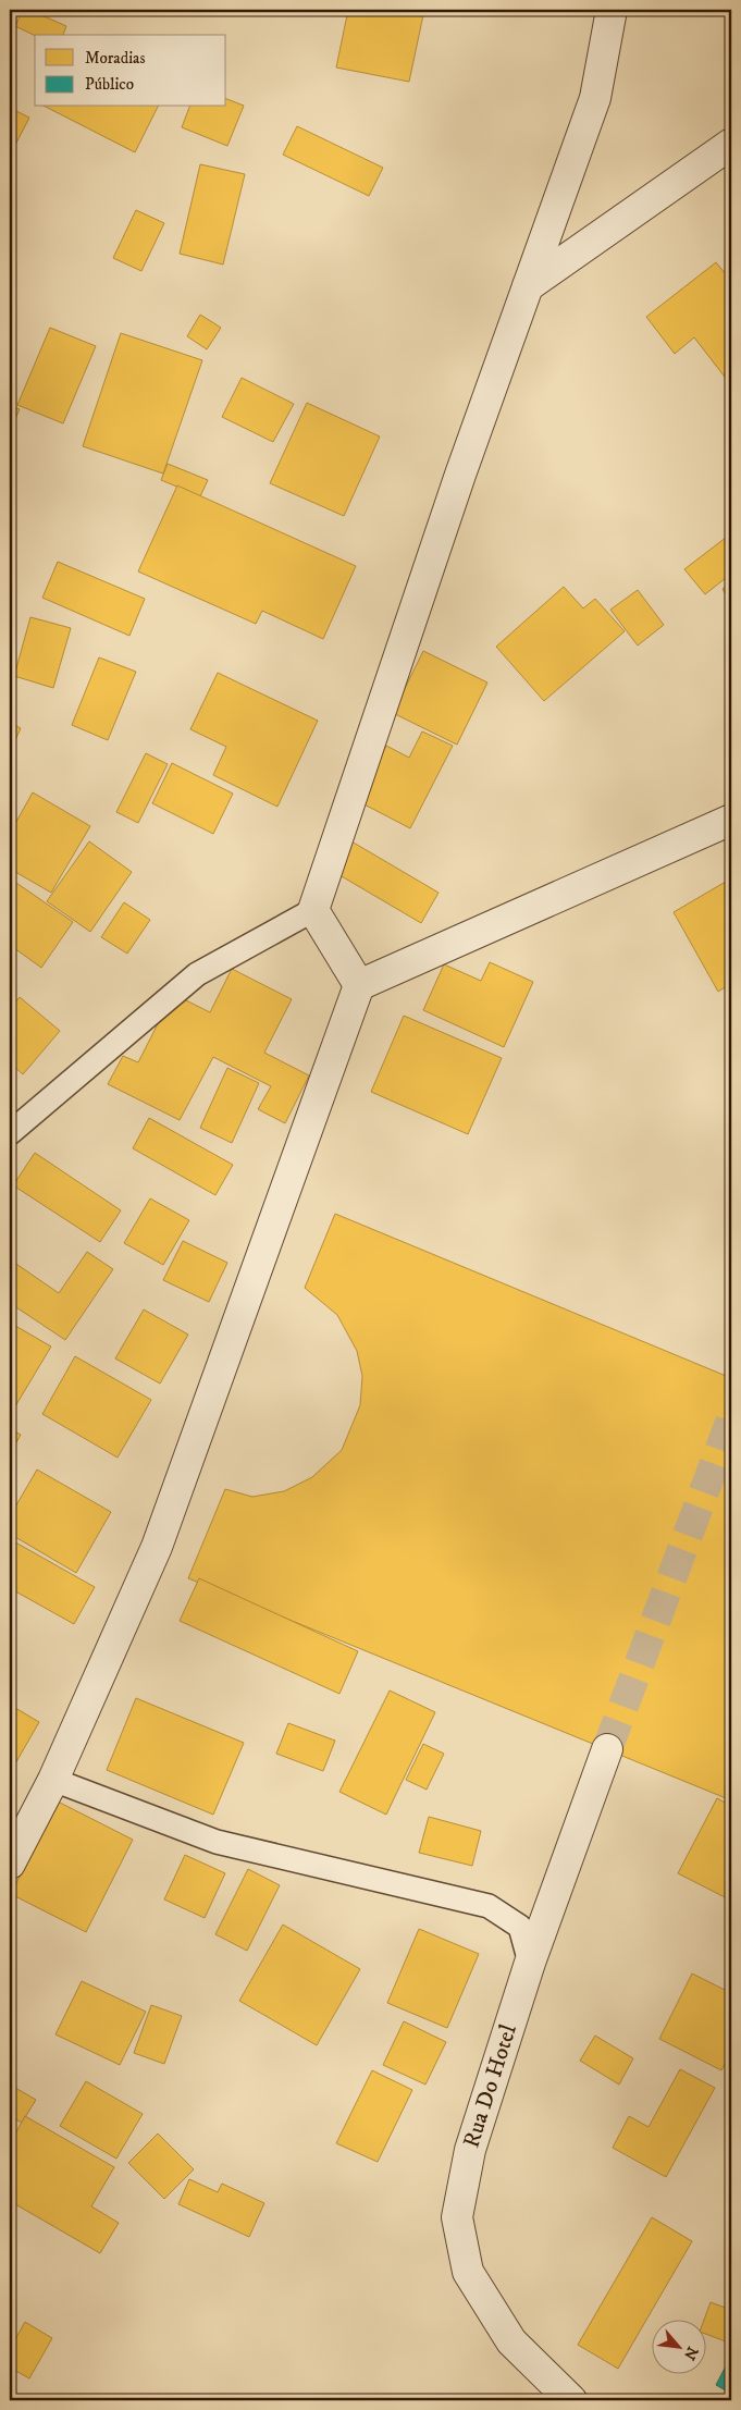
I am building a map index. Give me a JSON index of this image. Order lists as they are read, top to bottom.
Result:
{
  "streets": {
    "street": ["Rua Do Hotel"]
  },
  "legend": ["Moradias", "Público"],
  "north": "bottom right"
}
